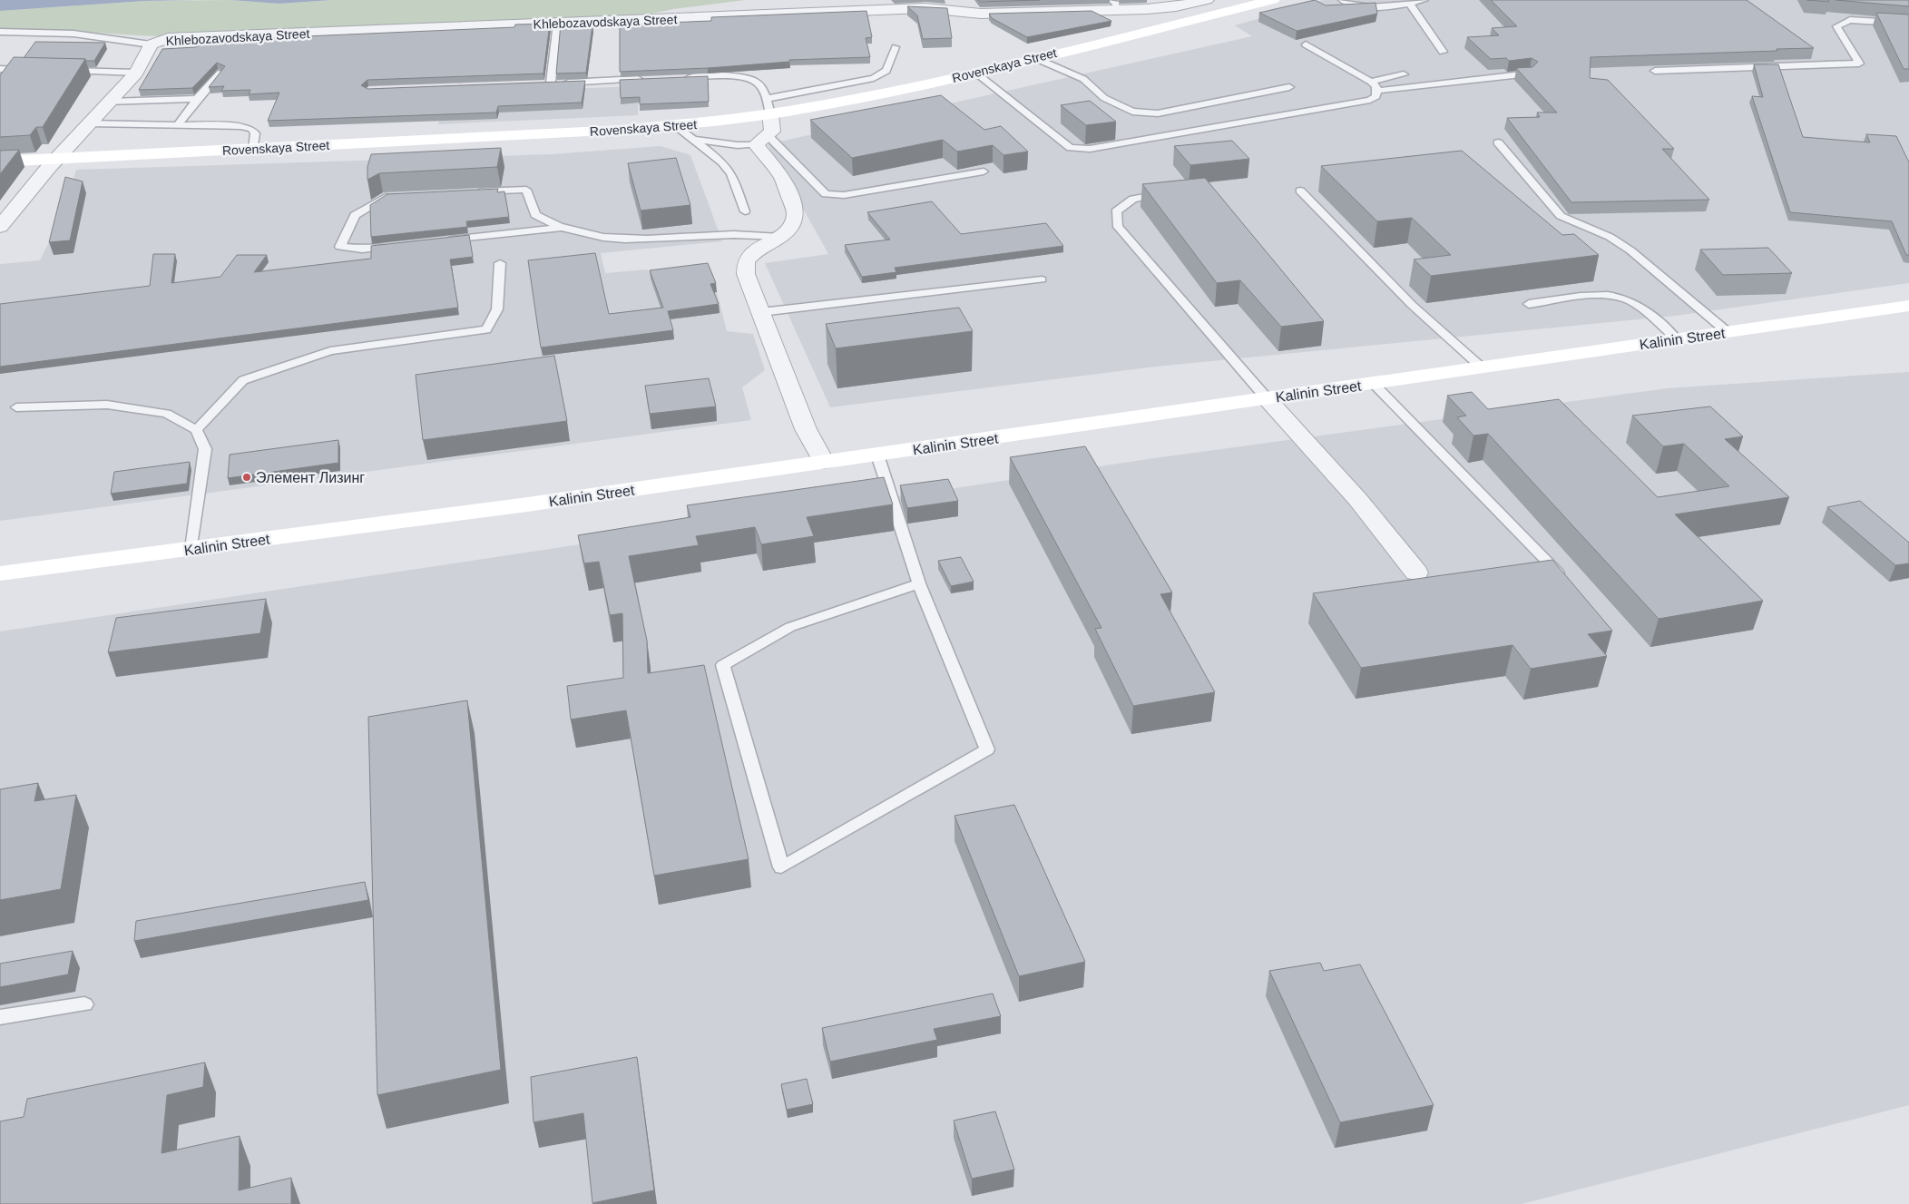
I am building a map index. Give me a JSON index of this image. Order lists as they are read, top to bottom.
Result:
{
  "streets": {
    "main road": ["Rovenskaya Street", "Kalinin Street"],
    "street": ["Khlebozavodskaya Street"]
  },
  "crossings": [
    ["Khlebozavodskaya Street", "Rovenskaya Street"]
  ],
  "places": ["Элемент Лизинг"]
}
